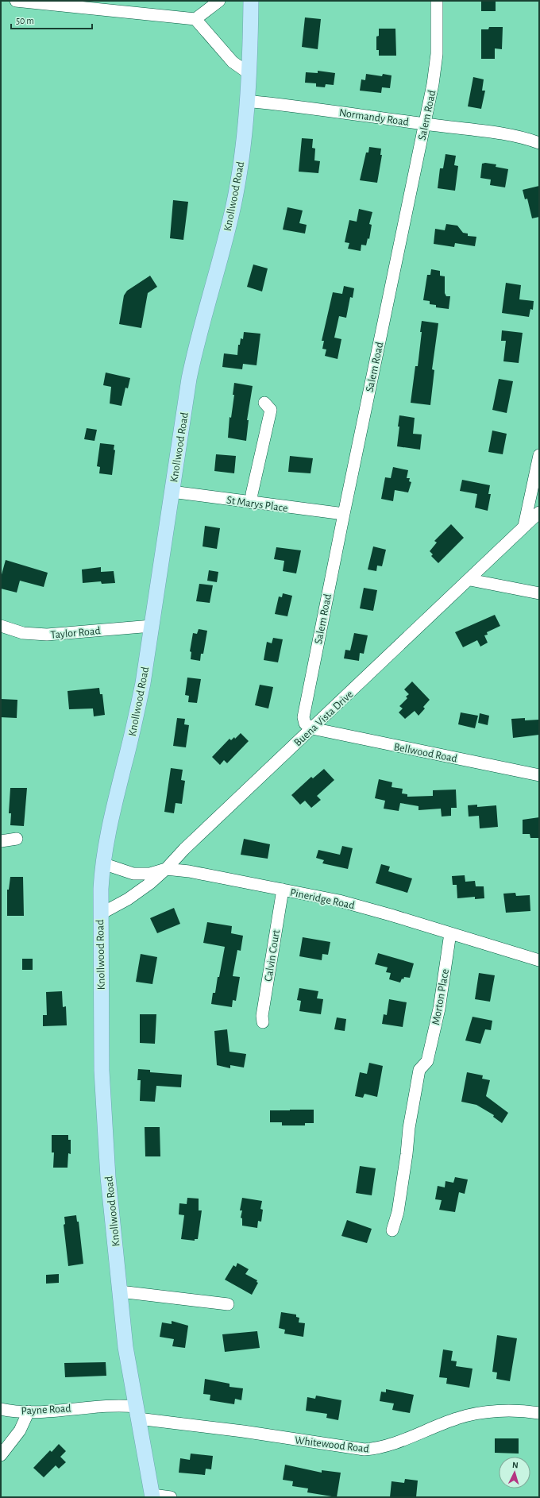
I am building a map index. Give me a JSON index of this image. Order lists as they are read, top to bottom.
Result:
{
  "streets": {
    "main road": ["Knollwood Road"],
    "street": [
      "Salem Road",
      "Normandy Road",
      "St Marys Place",
      "Taylor Road",
      "Buena Vista Drive",
      "Bellwood Road",
      "Pineridge Road",
      "Calvin Court",
      "Morton Place",
      "Payne Road",
      "Whitewood Road"
    ]
  },
  "crossings": [
    ["Salem Road", "Normandy Road"],
    ["Salem Road", "St Marys Place"],
    ["Salem Road", "Buena Vista Drive"],
    ["Salem Road", "Bellwood Road"],
    ["Normandy Road", "Knollwood Road"],
    ["Knollwood Road", "St Marys Place"],
    ["Knollwood Road", "Taylor Road"],
    ["Knollwood Road", "Buena Vista Drive"],
    ["Knollwood Road", "Pineridge Road"],
    ["Knollwood Road", "Payne Road"],
    ["Knollwood Road", "Whitewood Road"],
    ["Buena Vista Drive", "Bellwood Road"],
    ["Buena Vista Drive", "Pineridge Road"],
    ["Pineridge Road", "Calvin Court"],
    ["Pineridge Road", "Morton Place"],
    ["Payne Road", "Whitewood Road"]
  ],
  "scale_bar": "50 m",
  "north": "top"
}
